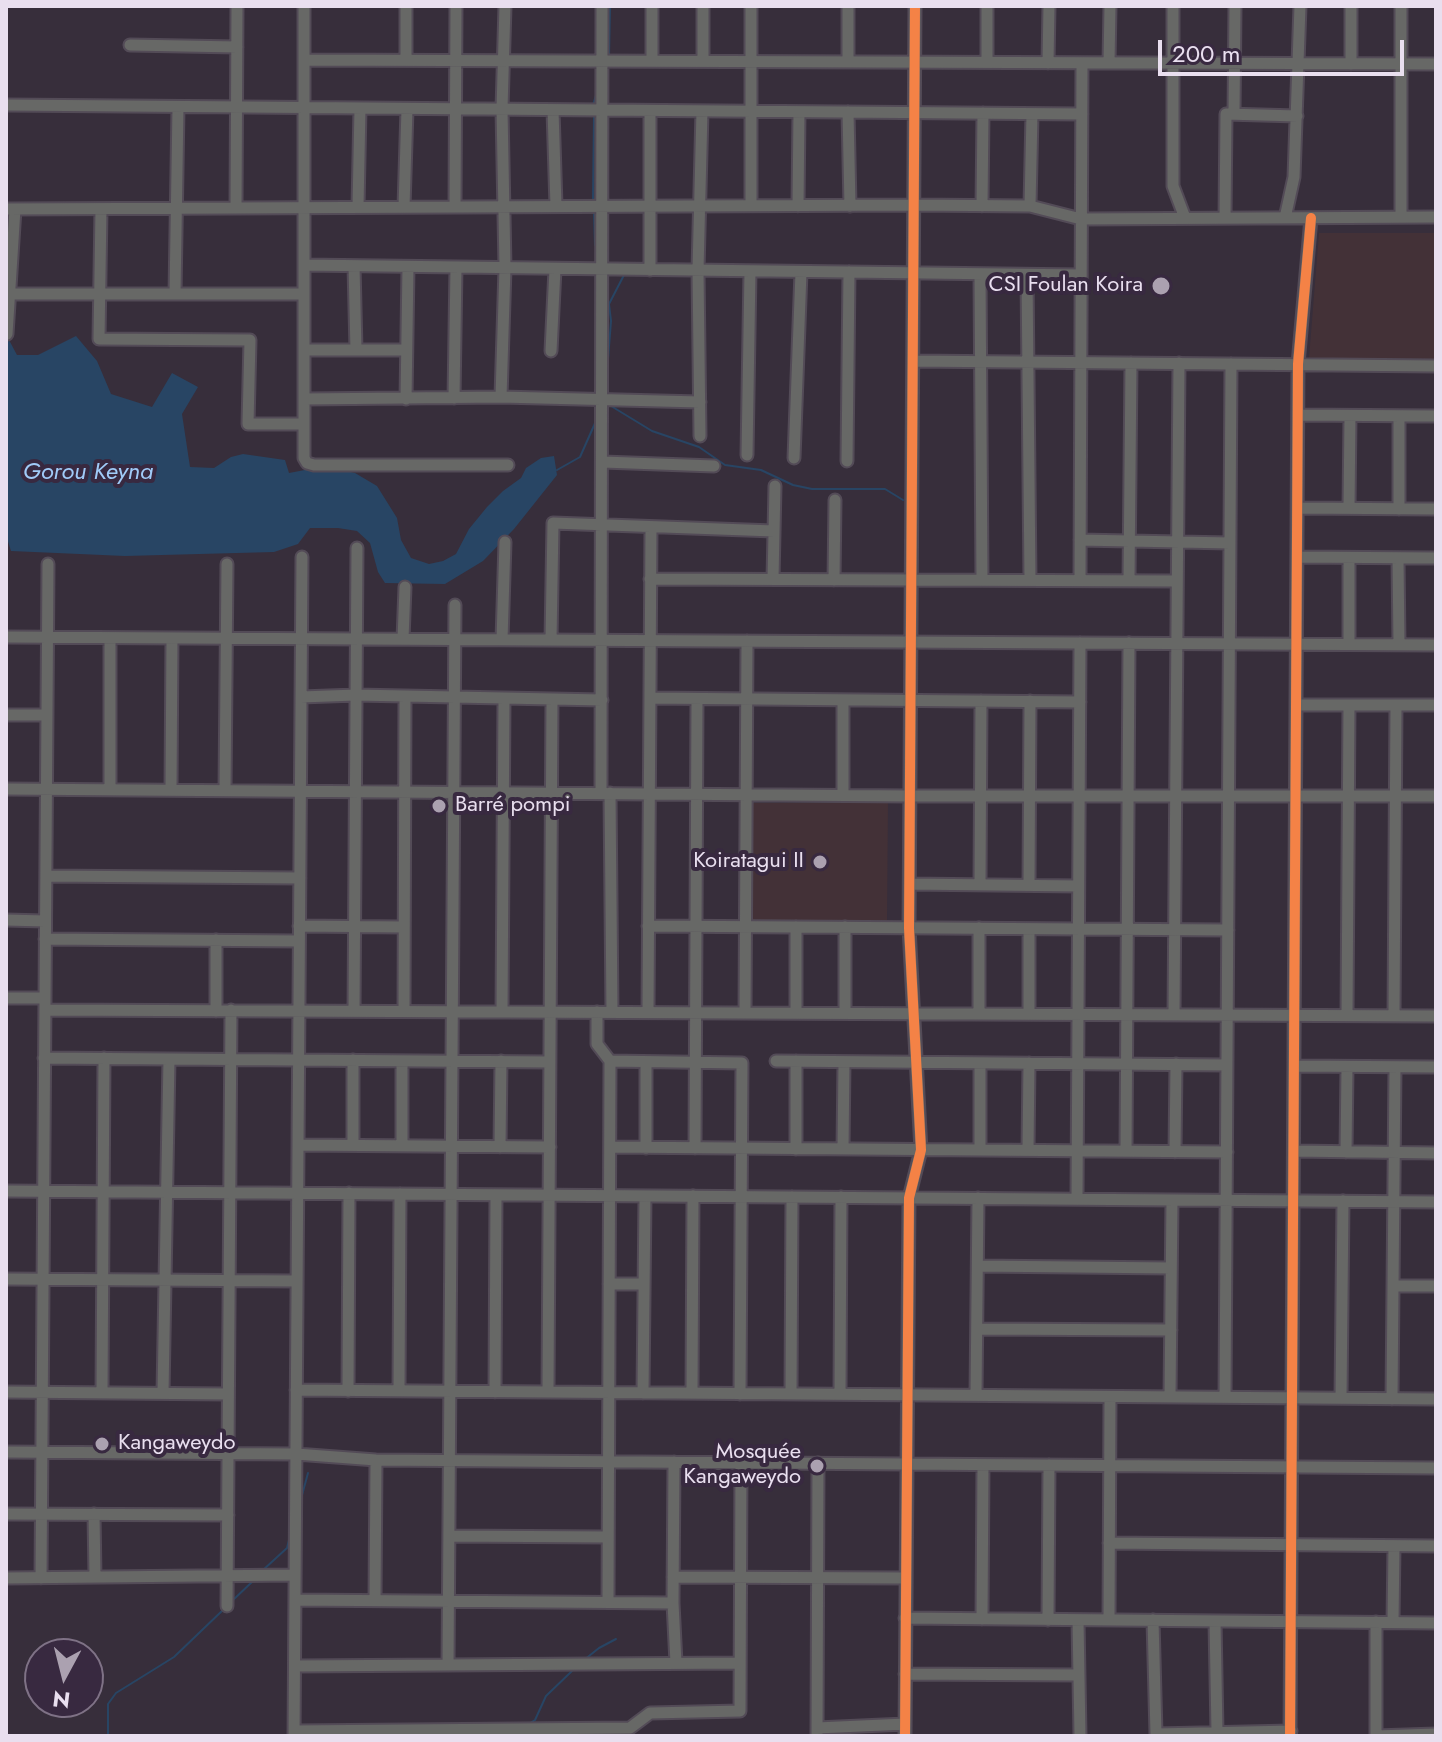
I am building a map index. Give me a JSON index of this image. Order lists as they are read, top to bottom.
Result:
{
  "water": ["Gorou Keyna"],
  "places": [
    "CSI Foulan Koira",
    "Barré pompi",
    "Koiratagui II",
    "Kangaweydo",
    "Mosquée Kangaweydo"
  ],
  "scale_bar": "200 m",
  "north": "bottom"
}
